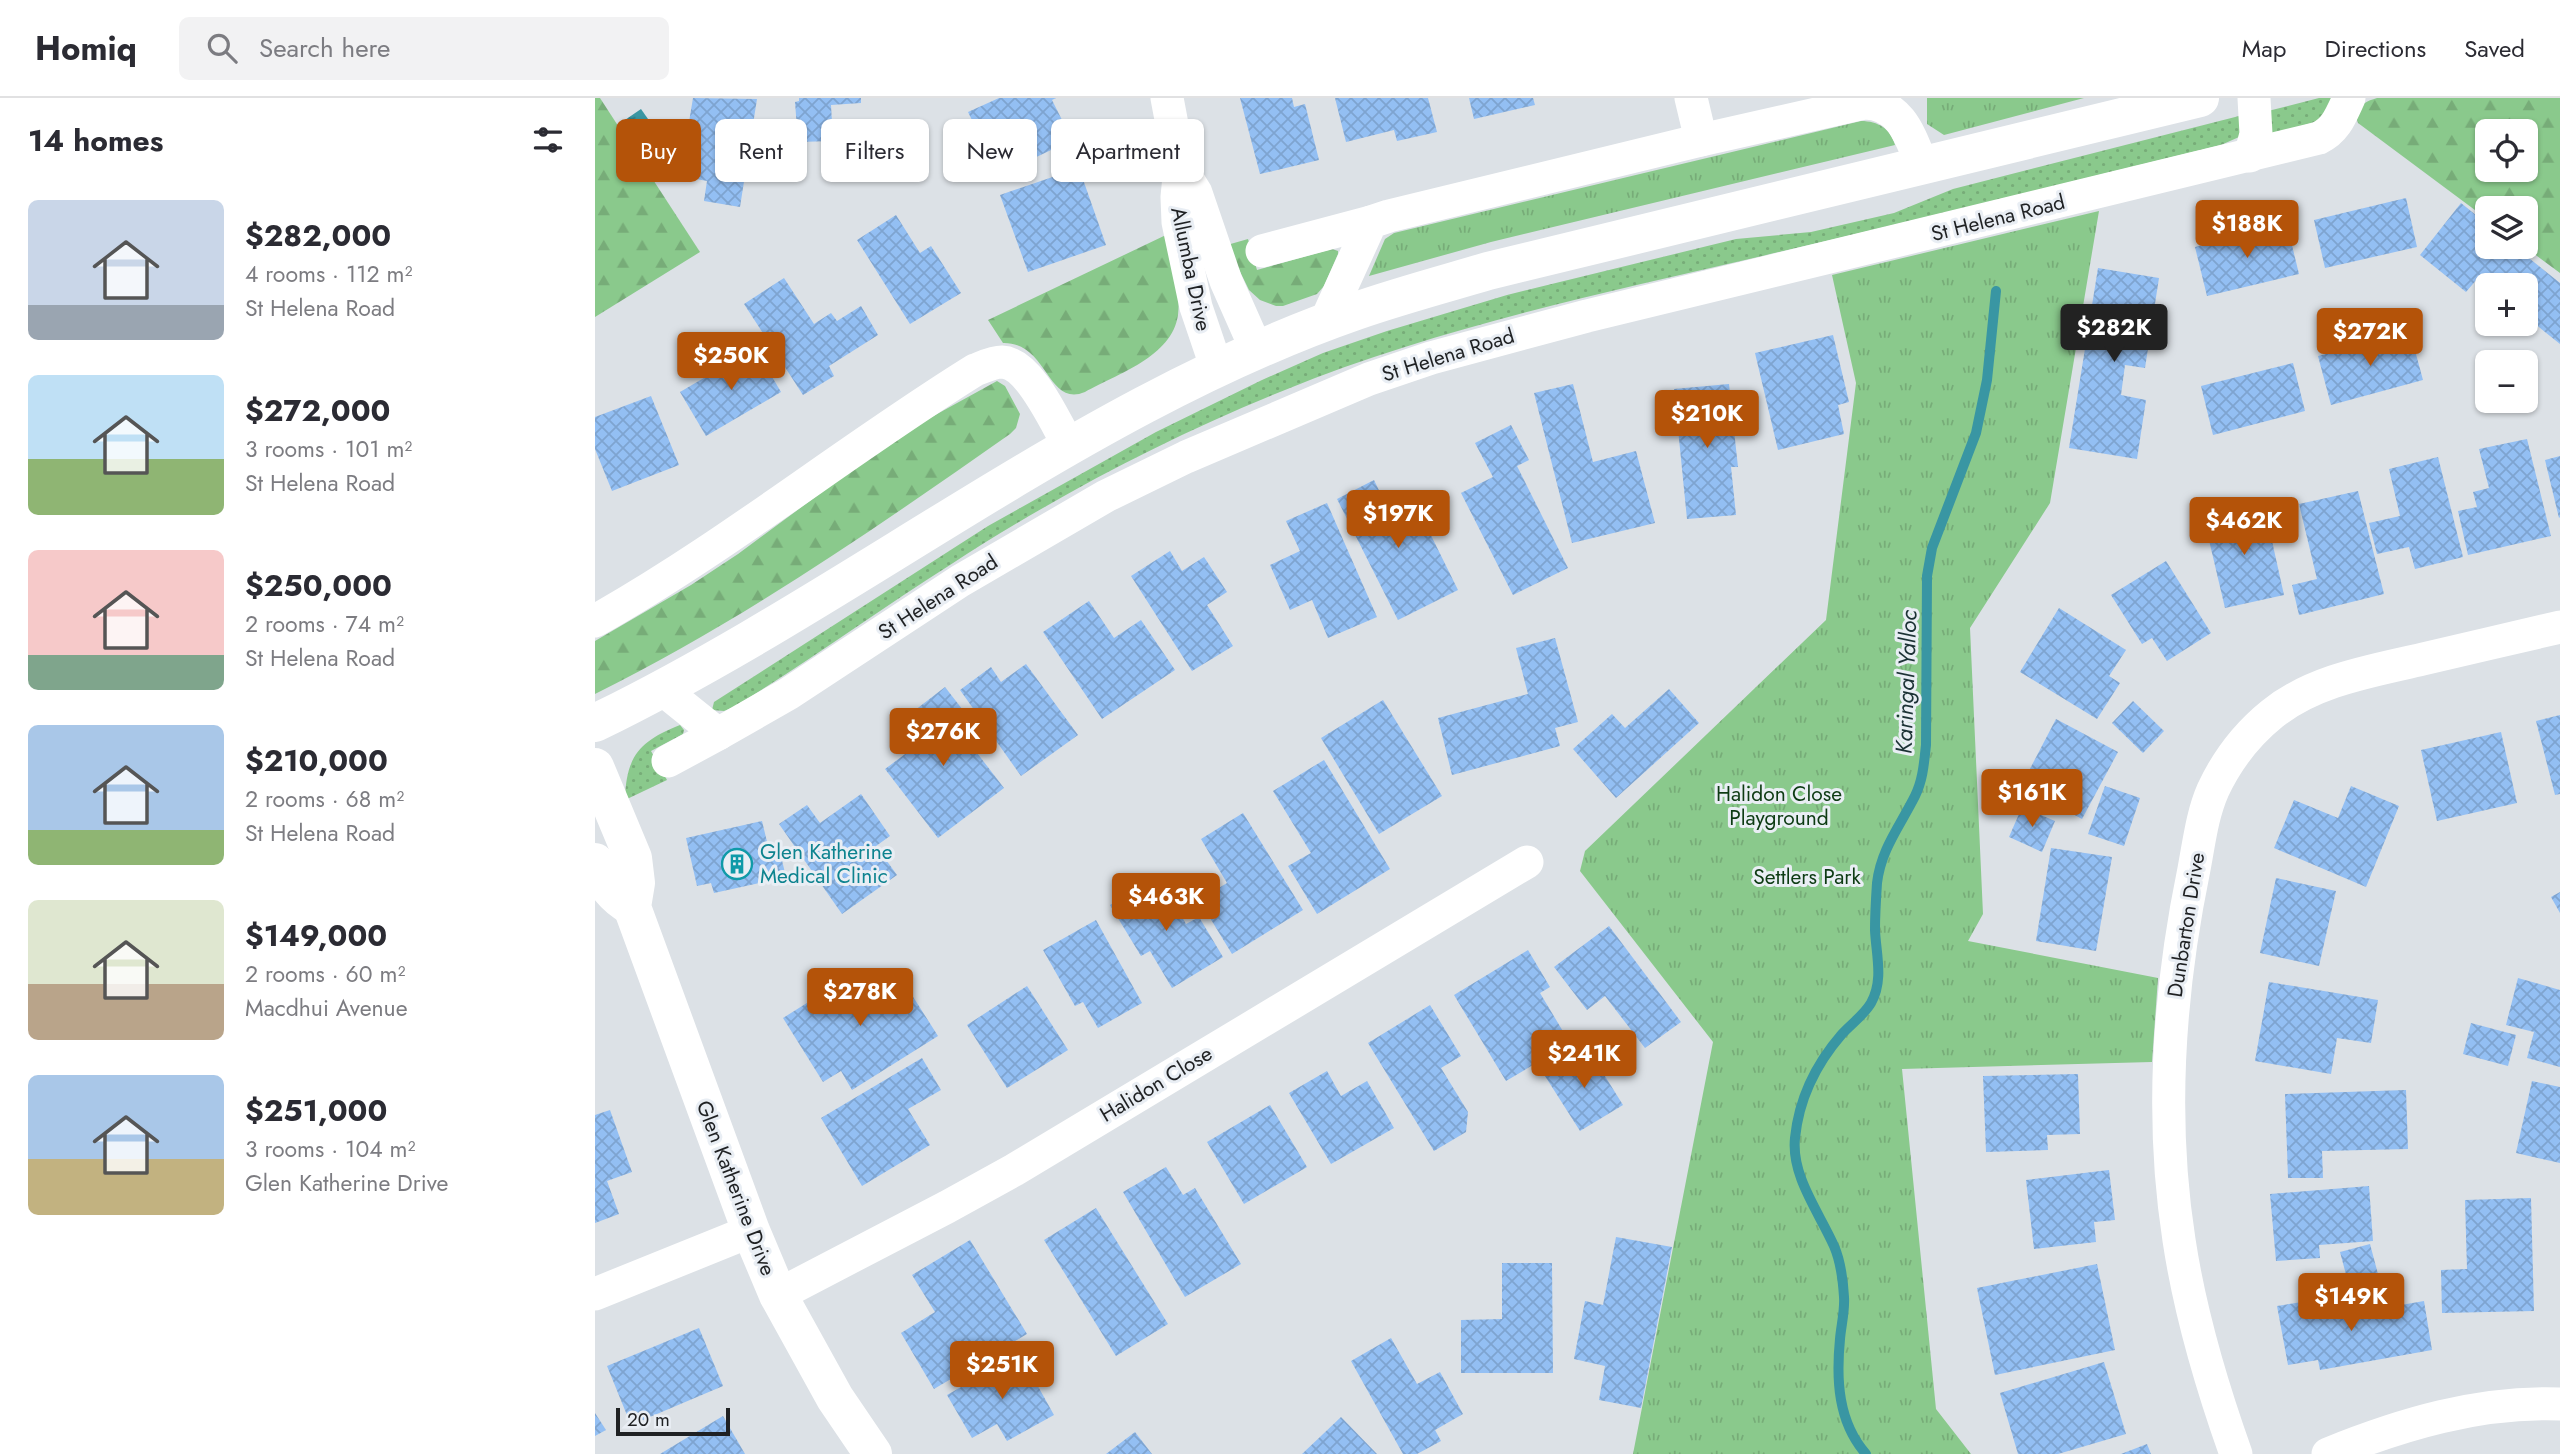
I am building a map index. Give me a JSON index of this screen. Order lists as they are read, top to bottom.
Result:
{
  "streets": {
    "main road": ["Glen Katherine Drive"],
    "street": [
      "St Helena Road",
      "Allumba Drive",
      "Dunbarton Drive",
      "Halidon Close"
    ]
  },
  "crossings": [
    ["Halidon Close", "Glen Katherine Drive"]
  ],
  "water": ["Karingal Yalloc"],
  "parks": ["Halidon Close Playground", "Settlers Park"],
  "places": {
    "building": ["Glen Katherine Medical Clinic"]
  },
  "scale_bar": "20 m",
  "page": {
    "header": "Homiq",
    "search": "Search here",
    "nav": ["Map", "Directions", "Saved"],
    "heading": "14 homes",
    "map_buttons": ["+", "−"],
    "chip": [
      "Buy",
      "Rent",
      "Filters",
      "New",
      "Apartment"
    ],
    "list": [
      {
        "name": "$282,000",
        "note": "4 rooms · 112 m² · St Helena Road"
      },
      {
        "name": "$272,000",
        "note": "3 rooms · 101 m² · St Helena Road"
      },
      {
        "name": "$250,000",
        "note": "2 rooms · 74 m² · St Helena Road"
      },
      {
        "name": "$210,000",
        "note": "2 rooms · 68 m² · St Helena Road"
      },
      {
        "name": "$149,000",
        "note": "2 rooms · 60 m² · Macdhui Avenue"
      },
      {
        "name": "$251,000",
        "note": "3 rooms · 104 m² · Glen Katherine Drive"
      }
    ],
    "price": [
      "$188K",
      "$282K",
      "$272K",
      "$250K",
      "$210K",
      "$197K",
      "$462K",
      "$276K",
      "$161K",
      "$463K",
      "$278K",
      "$241K",
      "$149K",
      "$251K"
    ],
    "scale": "20 m"
  }
}
